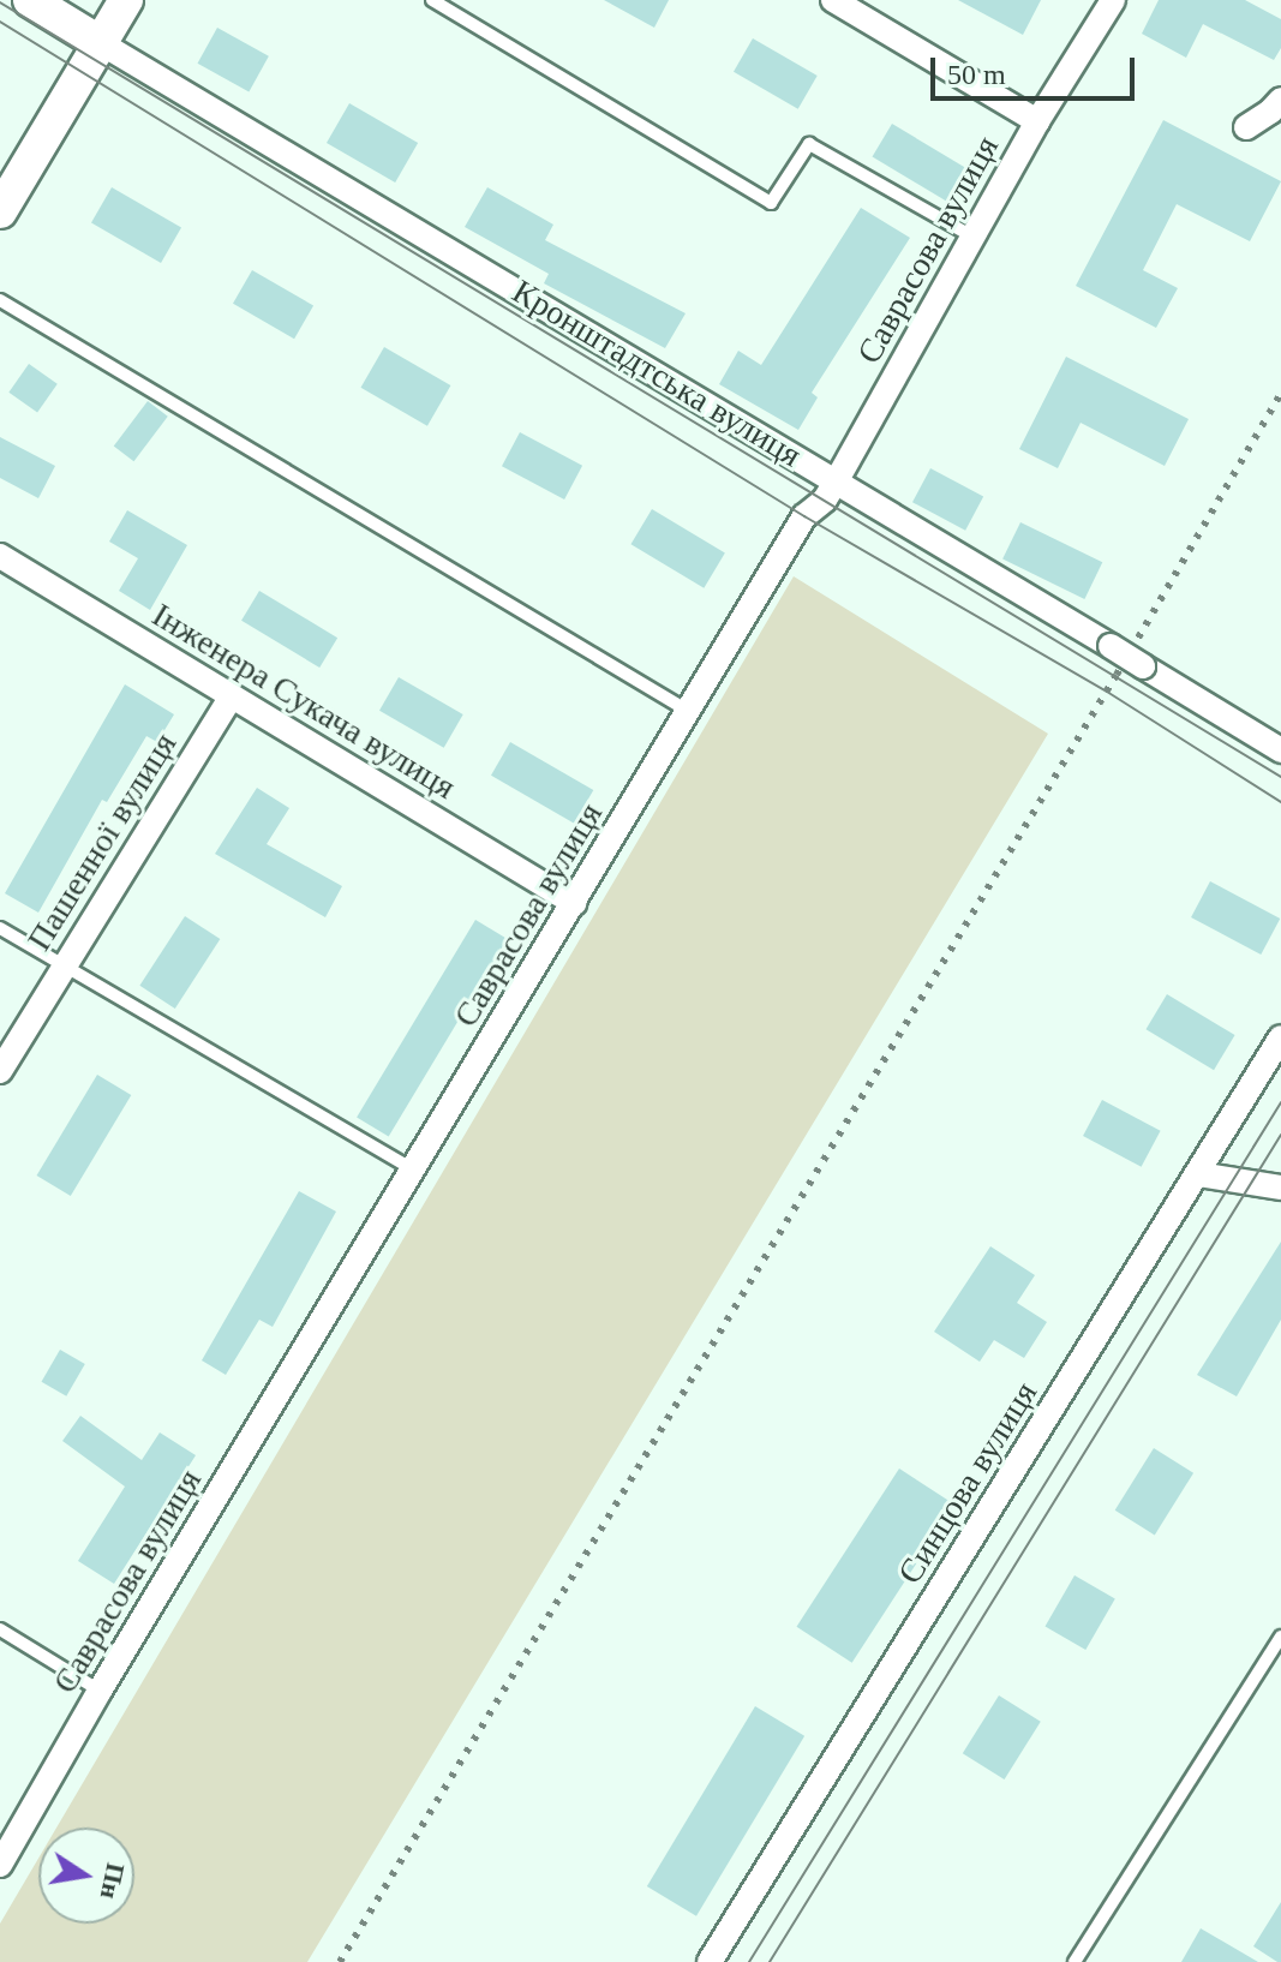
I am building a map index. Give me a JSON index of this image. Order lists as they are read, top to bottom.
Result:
{
  "streets": {
    "main road": ["Кронштадтська вулиця"],
    "street": [
      "Саврасова вулиця",
      "Інженера Сукача вулиця",
      "Пашенної вулиця",
      "Синцова вулиця"
    ]
  },
  "crossings": [
    ["Саврасова вулиця", "Кронштадтська вулиця"],
    ["Саврасова вулиця", "Інженера Сукача вулиця"],
    ["Інженера Сукача вулиця", "Пашенної вулиця"]
  ],
  "scale_bar": "50 m",
  "north": "right"
}
